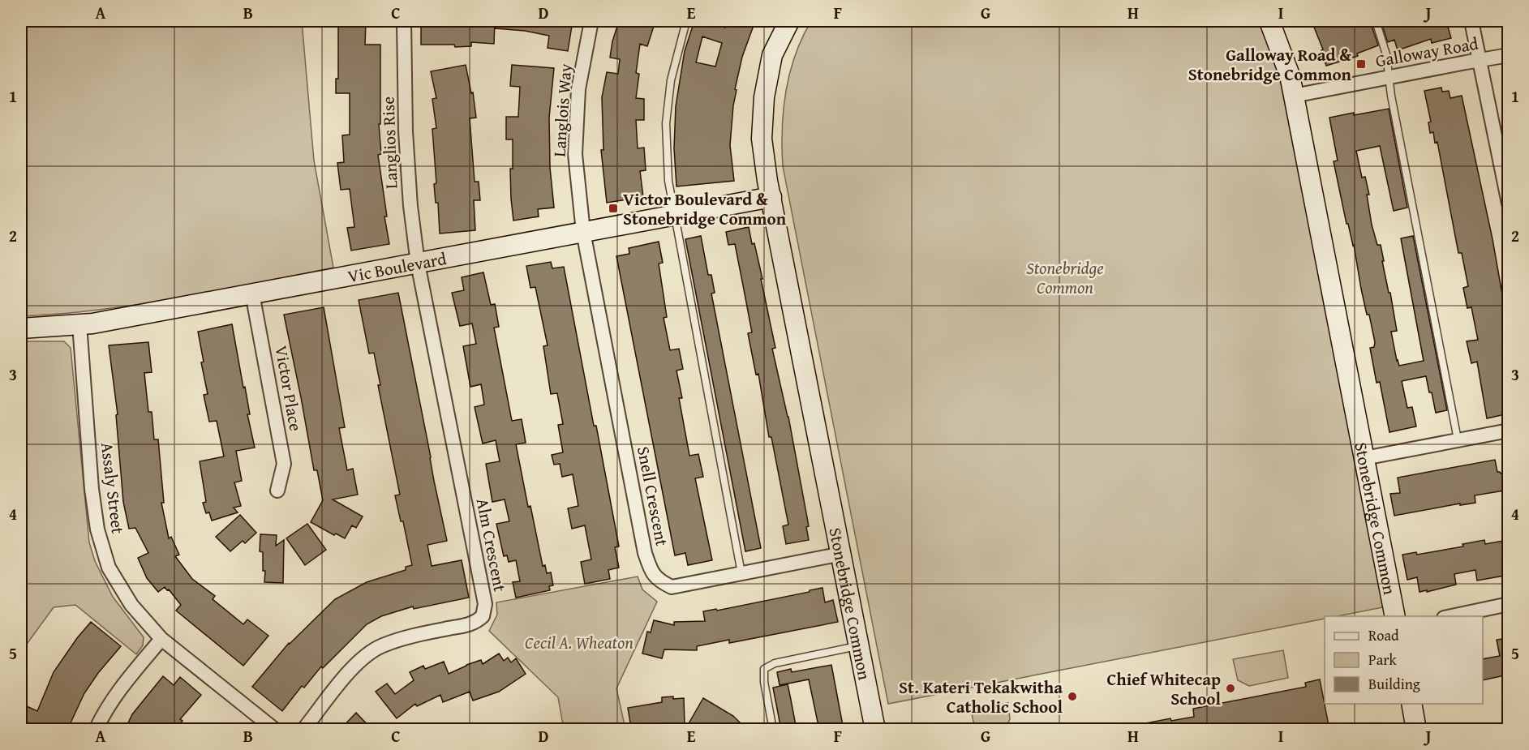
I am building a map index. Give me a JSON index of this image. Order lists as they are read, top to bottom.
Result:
{
  "streets": {
    "street": [
      "Galloway Road",
      "Langlois Way",
      "Langlios Rise",
      "Vic Boulevard",
      "Victor Place",
      "Assaly Street",
      "Snell Crescent",
      "Stonebridge Common",
      "Alm Crescent"
    ]
  },
  "crossings": [
    ["Galloway Road", "Stonebridge Common"],
    ["Langlois Way", "Vic Boulevard"],
    ["Langlois Way", "Snell Crescent"],
    ["Langlios Rise", "Vic Boulevard"],
    ["Langlios Rise", "Alm Crescent"],
    ["Vic Boulevard", "Victor Place"],
    ["Vic Boulevard", "Assaly Street"],
    ["Vic Boulevard", "Snell Crescent"],
    ["Vic Boulevard", "Stonebridge Common"],
    ["Vic Boulevard", "Alm Crescent"],
    ["Snell Crescent", "Stonebridge Common"]
  ],
  "parks": ["Stonebridge Common", "Cecil A. Wheaton"],
  "places": {
    "transit": ["Galloway Road & Stonebridge Common", "Victor Boulevard & Stonebridge Common"],
    "other": ["Chief Whitecap School", "St. Kateri Tekakwitha Catholic School"]
  },
  "legend": ["Road", "Park", "Building"],
  "grid": {
    "columns": [
      "A",
      "B",
      "C",
      "D",
      "E",
      "F",
      "G",
      "H",
      "I",
      "J"
    ],
    "rows": [
      "1",
      "2",
      "3",
      "4",
      "5"
    ]
  }
}
